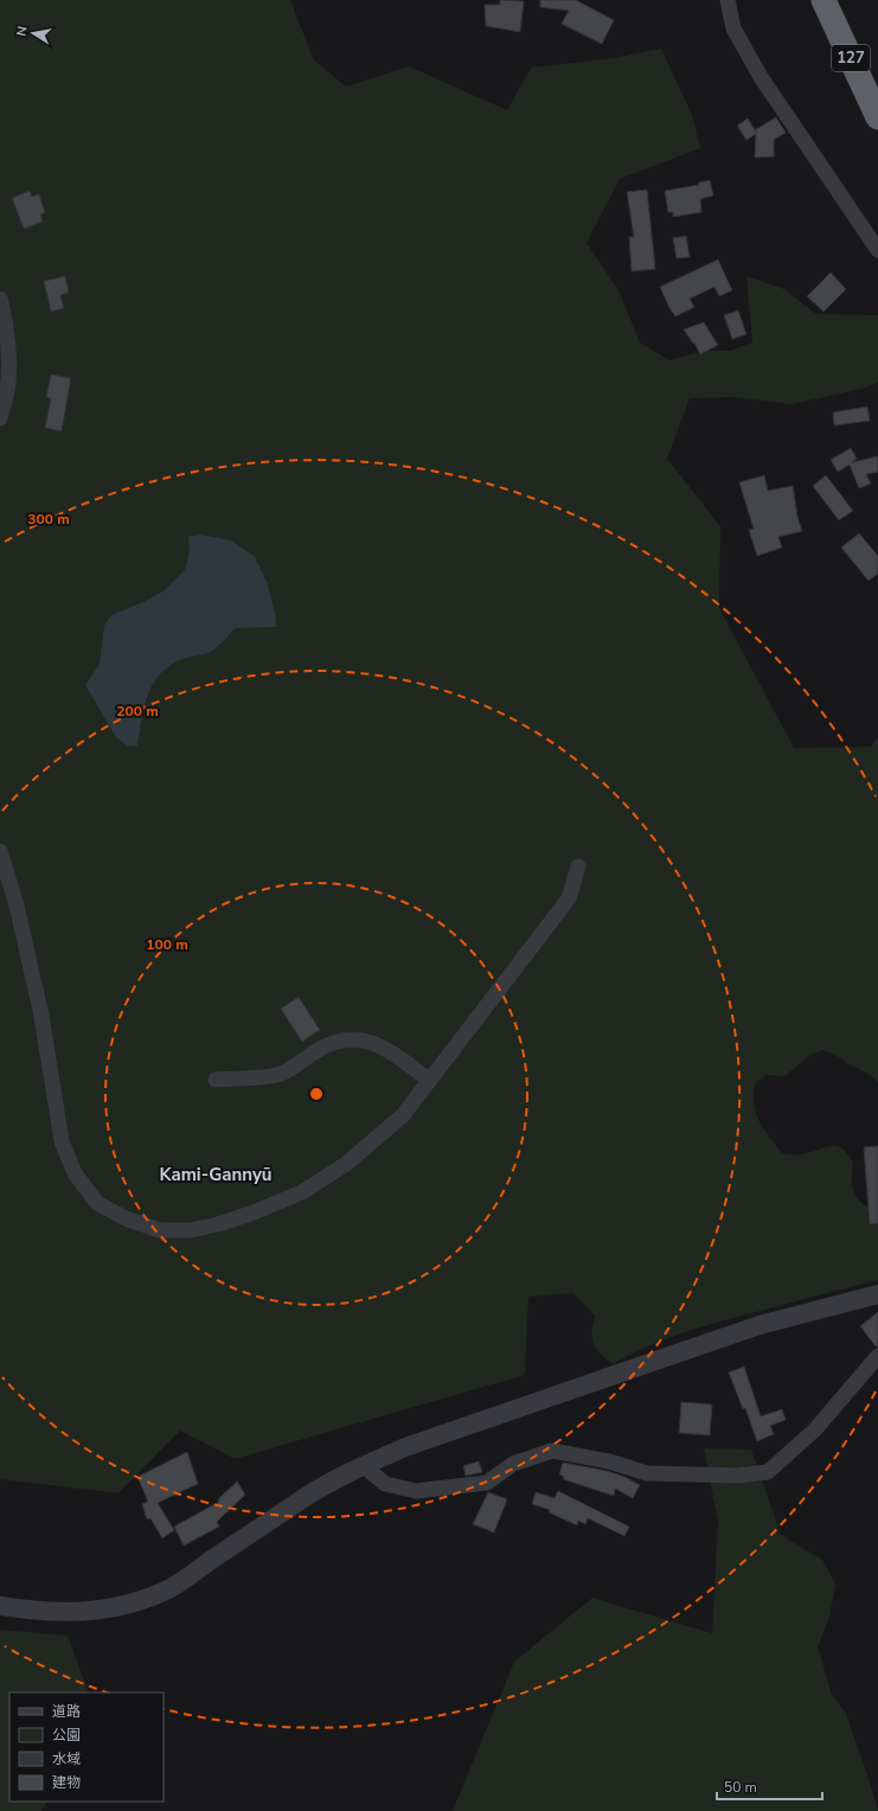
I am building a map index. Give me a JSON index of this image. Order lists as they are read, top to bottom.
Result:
{
  "streets": {
    "highway": ["127"]
  },
  "districts": ["Kami-Gannyū"],
  "legend": [
    "道路",
    "公園",
    "水域",
    "建物"
  ],
  "scale_bar": "50 m",
  "north": "left",
  "rings": ["300 m", "200 m", "100 m"]
}
